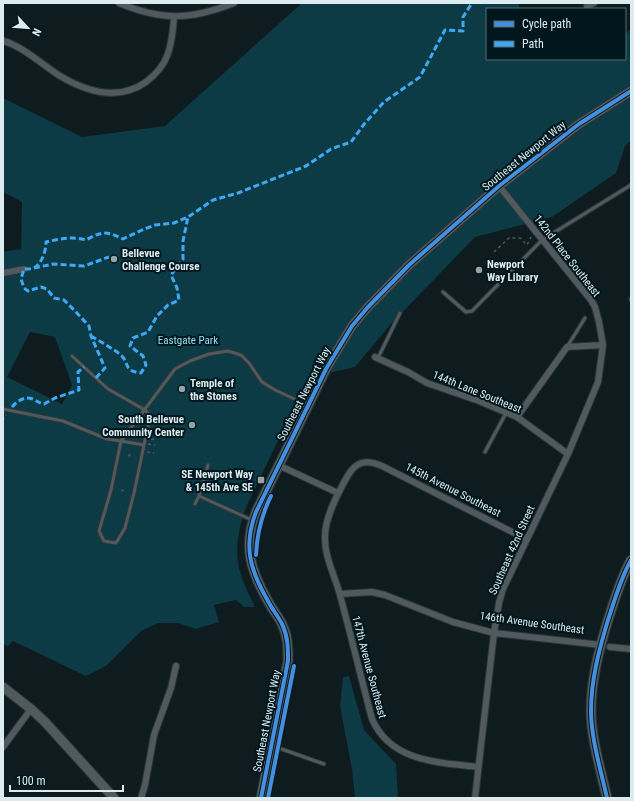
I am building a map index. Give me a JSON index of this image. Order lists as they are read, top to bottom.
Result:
{
  "streets": {
    "main road": ["Southeast Newport Way"],
    "street": [
      "142nd Place Southeast",
      "144th Lane Southeast",
      "145th Avenue Southeast",
      "Southeast 42nd Street",
      "146th Avenue Southeast",
      "147th Avenue Southeast"
    ]
  },
  "crossings": [
    ["Southeast Newport Way", "142nd Place Southeast"],
    ["142nd Place Southeast", "Southeast 42nd Street"],
    ["144th Lane Southeast", "Southeast 42nd Street"],
    ["145th Avenue Southeast", "Southeast 42nd Street"],
    ["145th Avenue Southeast", "147th Avenue Southeast"],
    ["Southeast 42nd Street", "146th Avenue Southeast"],
    ["Southeast 42nd Street", "147th Avenue Southeast"],
    ["146th Avenue Southeast", "147th Avenue Southeast"]
  ],
  "parks": ["Eastgate Park"],
  "places": {
    "other": [
      "Bellevue Challenge Course",
      "Newport Way Library",
      "Temple of the Stones",
      "South Bellevue Community Center"
    ],
    "transit": ["SE Newport Way & 145th Ave SE"]
  },
  "legend": ["Cycle path", "Path"],
  "scale_bar": "100 m",
  "north": "bottom right"
}
